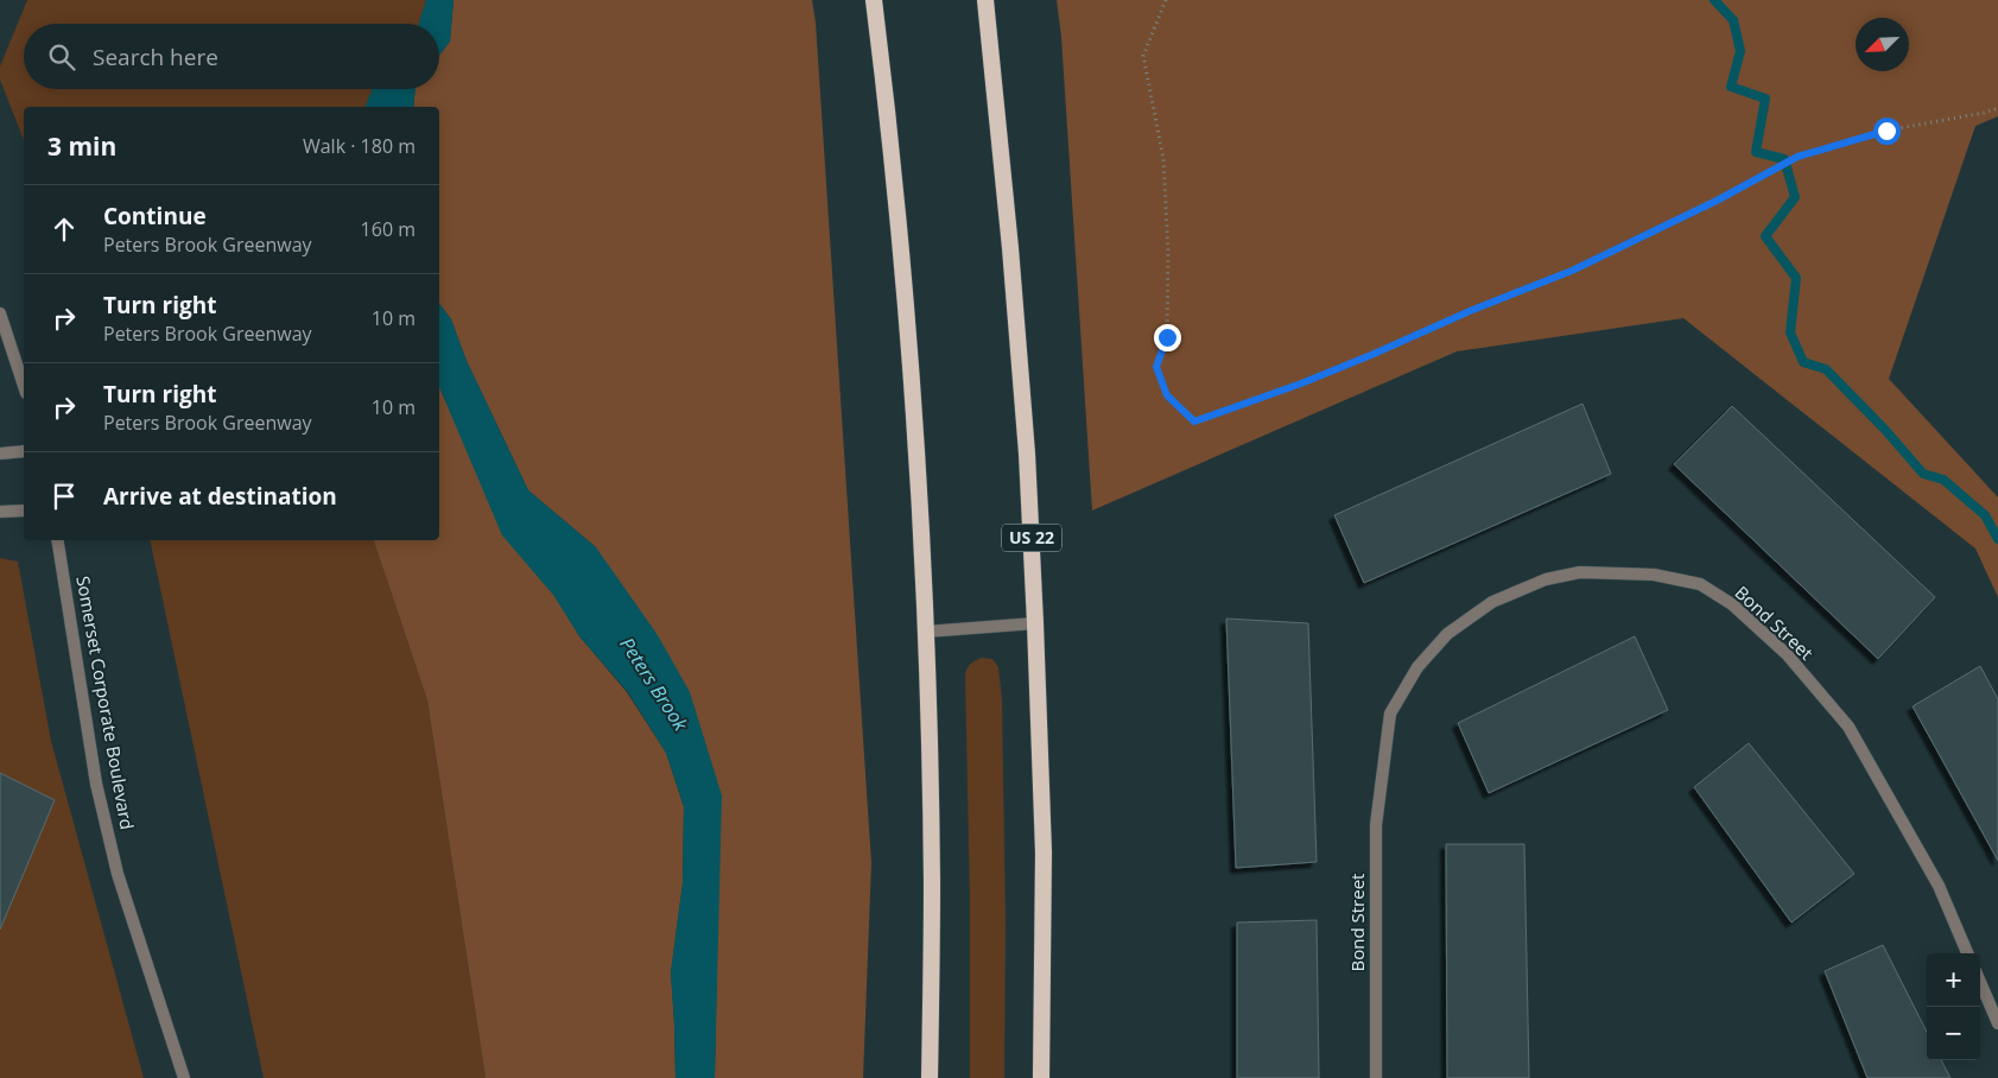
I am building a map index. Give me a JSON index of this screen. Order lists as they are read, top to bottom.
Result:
{
  "streets": {
    "highway": ["US 22"],
    "street": ["Bond Street", "Somerset Corporate Boulevard"]
  },
  "water": ["Peters Brook"],
  "north": "bottom left",
  "page": {
    "search": "Search here",
    "heading": ["3 min", "Walk · 180 m"],
    "list": [
      ["Continue", "Peters Brook Greenway", "160 m"],
      ["Turn right", "Peters Brook Greenway", "10 m"],
      ["Turn right", "Peters Brook Greenway", "10 m"],
      "Arrive at destination"
    ],
    "map_buttons": ["+", "−"]
  }
}
